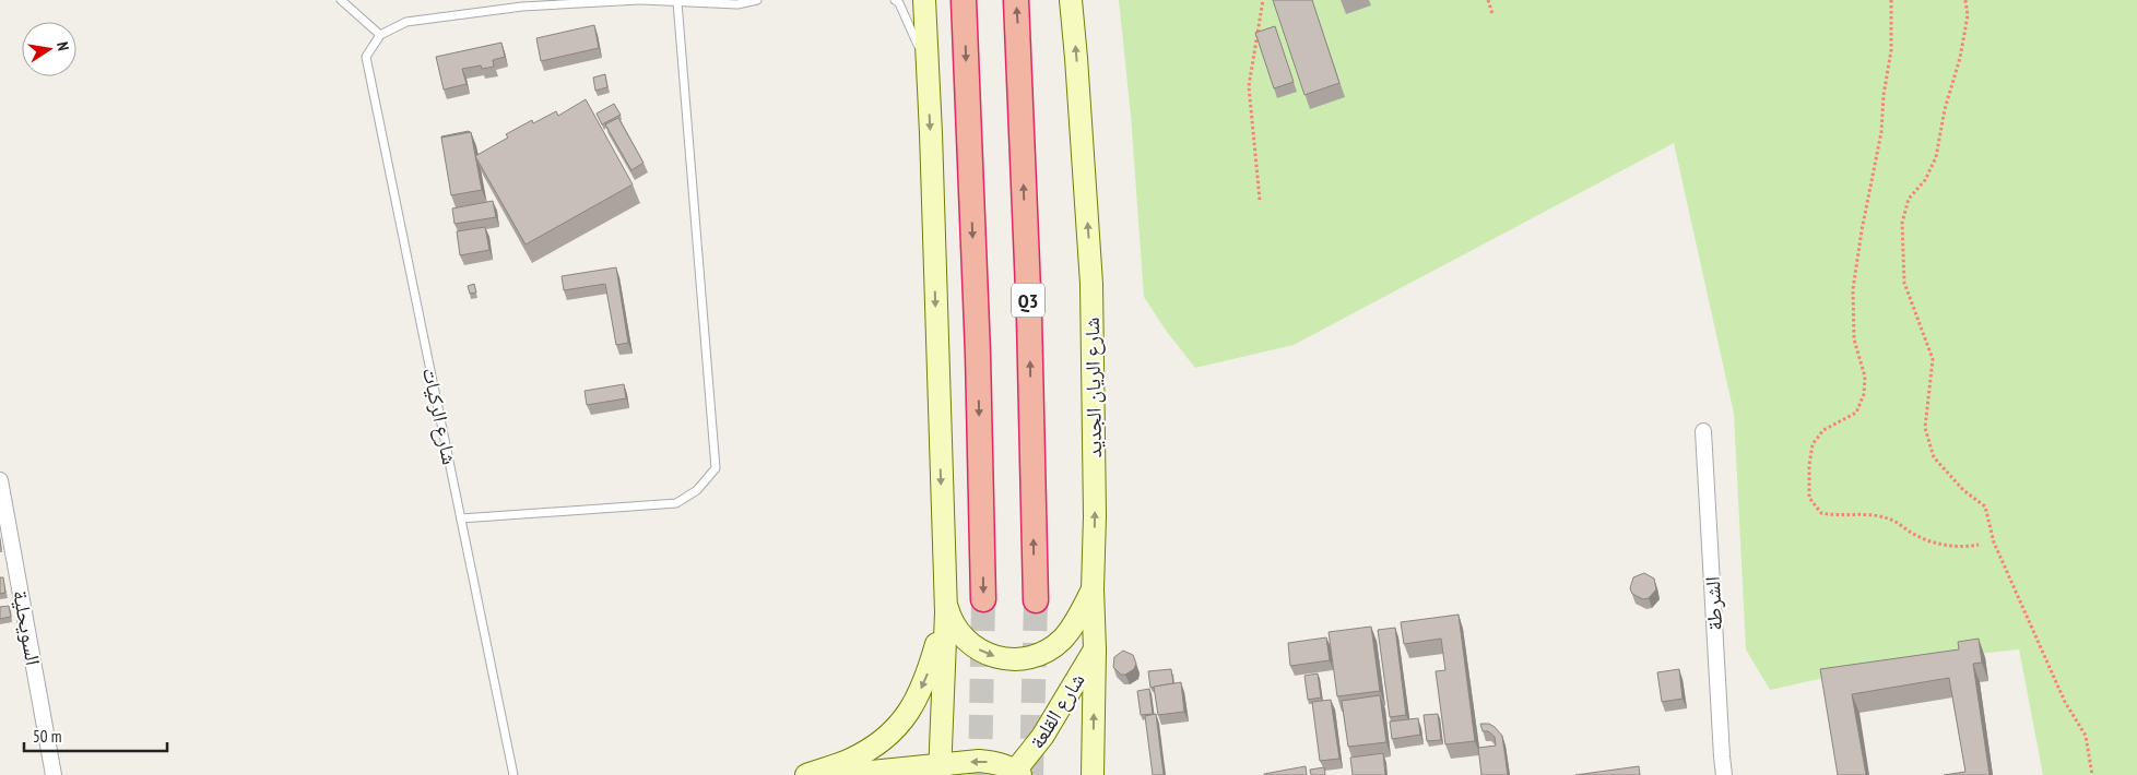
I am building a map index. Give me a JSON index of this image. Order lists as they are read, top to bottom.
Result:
{
  "streets": {
    "highway": ["Q3"],
    "main road": ["شارع الريان الجديد", "شارع القلعة"],
    "street": ["الشرطة", "السويحلية"],
    "lane": ["شارع الركيات"]
  },
  "crossings": [
    ["شارع الريان الجديد", "شارع القلعة"]
  ],
  "scale_bar": "50 m",
  "north": "right"
}
